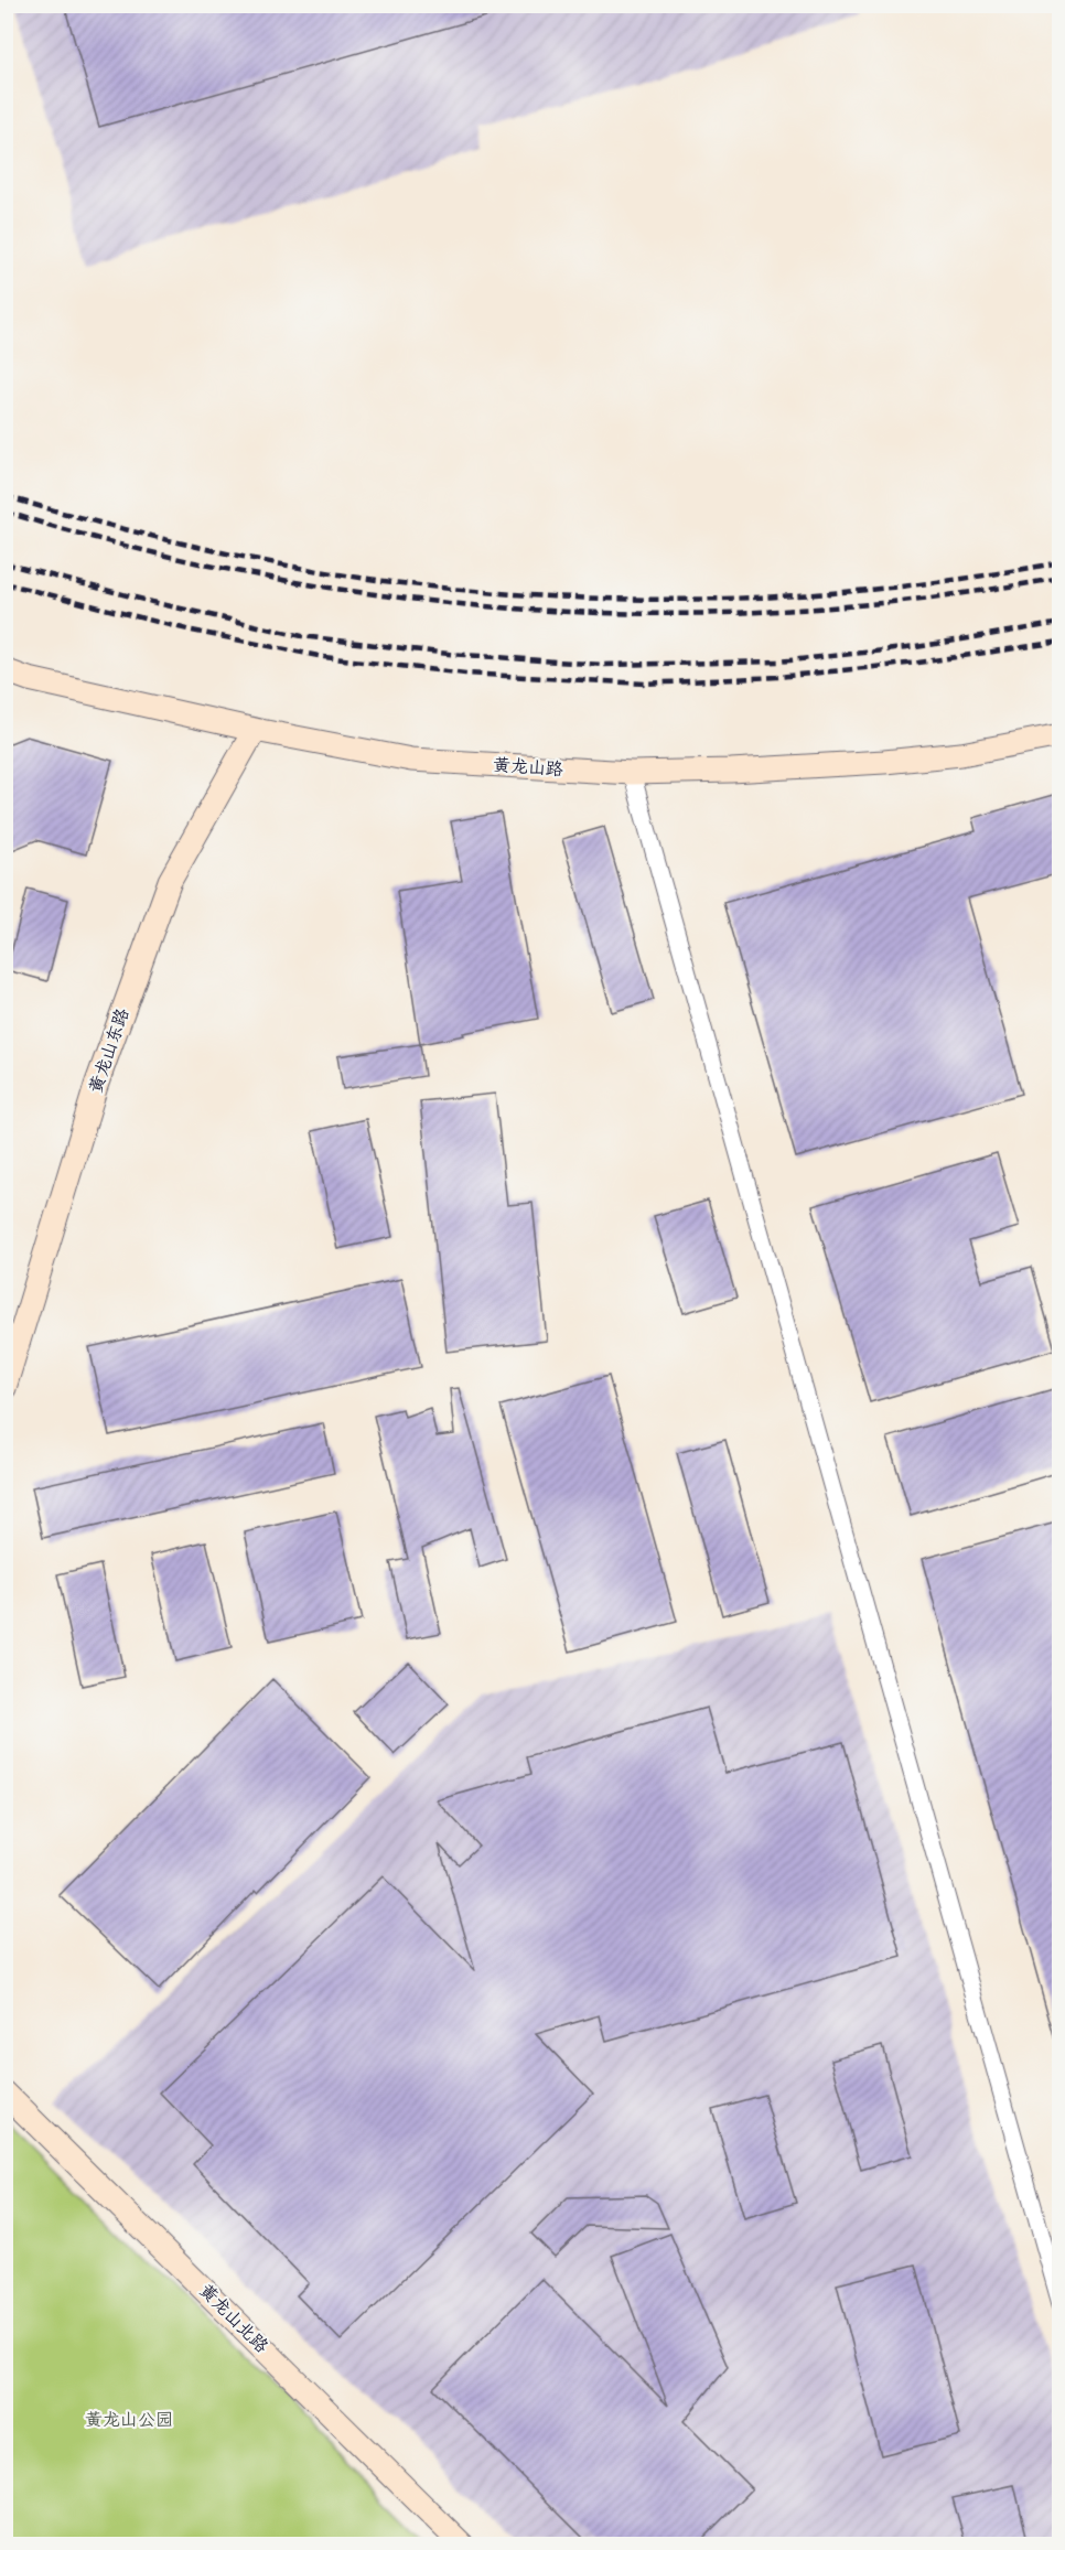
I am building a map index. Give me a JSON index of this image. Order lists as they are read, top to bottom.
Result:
{
  "streets": {
    "street": ["黄龙山路", "黄龙山东路", "黄龙山北路"]
  },
  "crossings": [
    ["黄龙山路", "黄龙山东路"]
  ],
  "parks": ["黄龙山公园"]
}
